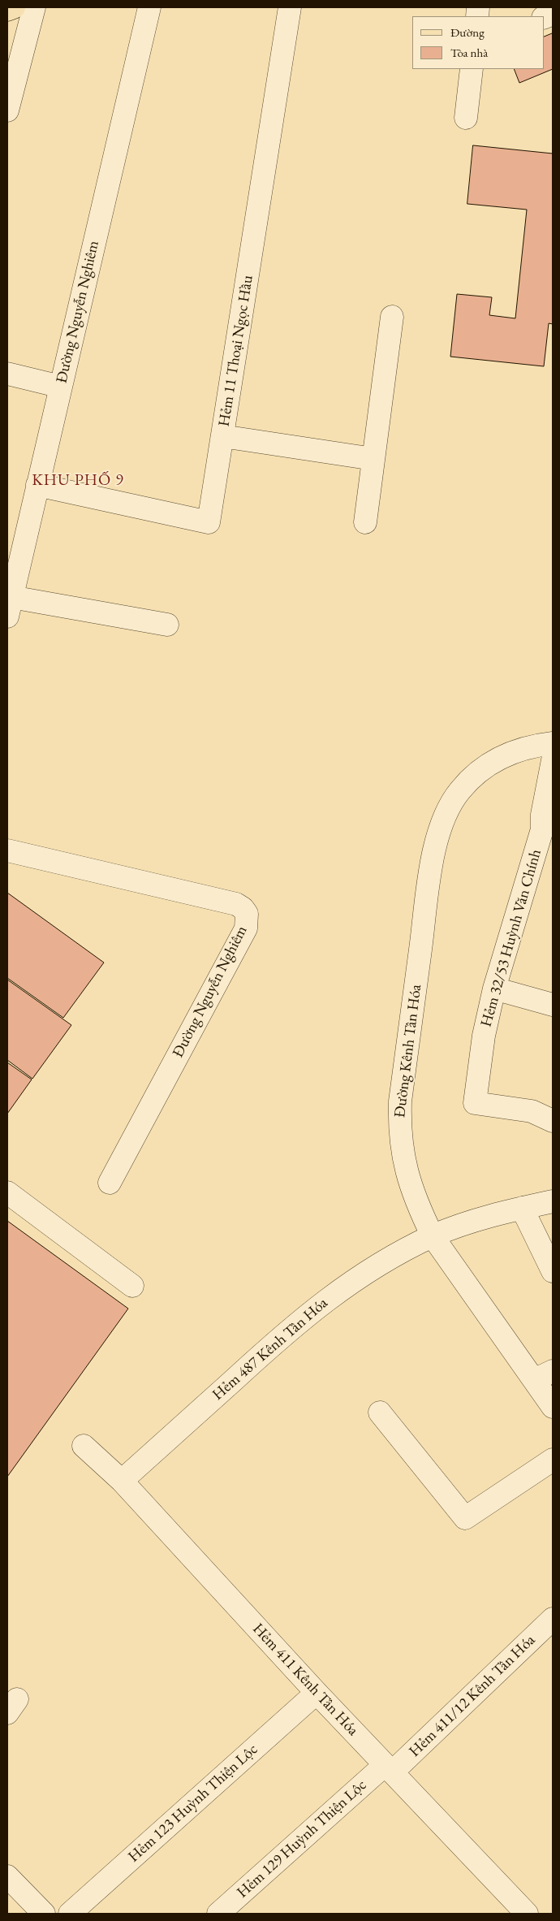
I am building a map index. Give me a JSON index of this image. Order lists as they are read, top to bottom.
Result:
{
  "streets": {
    "street": [
      "Đường Nguyễn Nghiêm",
      "Hẻm 11 Thoại Ngọc Hầu",
      "Hẻm 32/53 Huỳnh Văn Chính",
      "Đường Kênh Tân Hóa",
      "Hẻm 487 Kênh Tân Hóa",
      "Hẻm 411 Kênh Tân Hóa",
      "Hẻm 411/12 Kênh Tân Hóa",
      "Hẻm 123 Huỳnh Thiện Lộc",
      "Hẻm 129 Huỳnh Thiện Lộc"
    ]
  },
  "crossings": [
    ["Đường Nguyễn Nghiêm", "Hẻm 11 Thoại Ngọc Hầu"],
    ["Đường Kênh Tân Hóa", "Hẻm 487 Kênh Tân Hóa"],
    ["Hẻm 487 Kênh Tân Hóa", "Hẻm 411 Kênh Tân Hóa"],
    ["Hẻm 411 Kênh Tân Hóa", "Hẻm 411/12 Kênh Tân Hóa"],
    ["Hẻm 411 Kênh Tân Hóa", "Hẻm 123 Huỳnh Thiện Lộc"],
    ["Hẻm 411 Kênh Tân Hóa", "Hẻm 129 Huỳnh Thiện Lộc"],
    ["Hẻm 411/12 Kênh Tân Hóa", "Hẻm 129 Huỳnh Thiện Lộc"]
  ],
  "districts": ["KHU PHỐ 9"],
  "legend": ["Đường", "Tòa nhà"]
}
